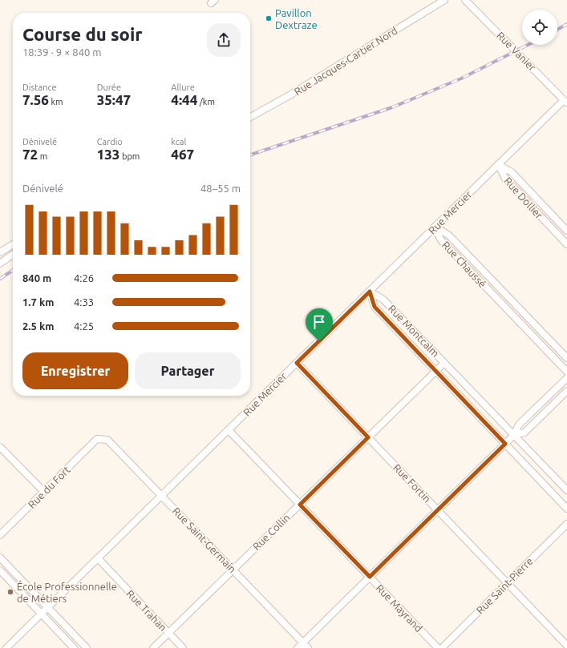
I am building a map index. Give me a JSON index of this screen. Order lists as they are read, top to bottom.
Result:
{
  "streets": {
    "street": [
      "Rue Vanier",
      "Rue Jacques-Cartier Nord",
      "Rue Dollier",
      "Rue Mercier",
      "Rue Chaussé",
      "Rue Montcalm",
      "Rue Fortin",
      "Rue du Fort",
      "Rue Collin",
      "Rue Saint-Germain",
      "Rue Saint-Pierre",
      "Rue Mayrand",
      "Rue Trahan"
    ]
  },
  "crossings": [
    ["Rue Vanier", "Rue Mercier"],
    ["Rue Dollier", "Rue Mercier"],
    ["Rue Mercier", "Rue Chaussé"],
    ["Rue Mercier", "Rue Montcalm"],
    ["Rue Mercier", "Rue Fortin"],
    ["Rue Mercier", "Rue Saint-Germain"],
    ["Rue Mercier", "Rue Mayrand"],
    ["Rue Mercier", "Rue Trahan"],
    ["Rue Montcalm", "Rue Collin"],
    ["Rue Fortin", "Rue Collin"],
    ["Rue Fortin", "Rue Saint-Pierre"],
    ["Rue du Fort", "Rue Saint-Germain"],
    ["Rue Collin", "Rue Saint-Germain"],
    ["Rue Collin", "Rue Mayrand"],
    ["Rue Collin", "Rue Trahan"]
  ],
  "places": ["Pavillon Dextraze", "École Professionnelle de Métiers"],
  "page": {
    "heading": ["Course du soir", "18:39 · 9 × 840 m"],
    "stats": [
      ["Distance", "7.56 km"],
      ["Durée", "35:47"],
      ["Allure", "4:44 /km"],
      ["Dénivelé", "72 m"],
      ["Cardio", "133 bpm"],
      ["kcal", "467"]
    ],
    "chart": ["Dénivelé", "48–55 m"],
    "list": [
      {
        "name": "840 m",
        "note": "4:26"
      },
      {
        "name": "1.7 km",
        "note": "4:33"
      },
      {
        "name": "2.5 km",
        "note": "4:25"
      }
    ],
    "buttons": ["Enregistrer", "Partager"]
  }
}
